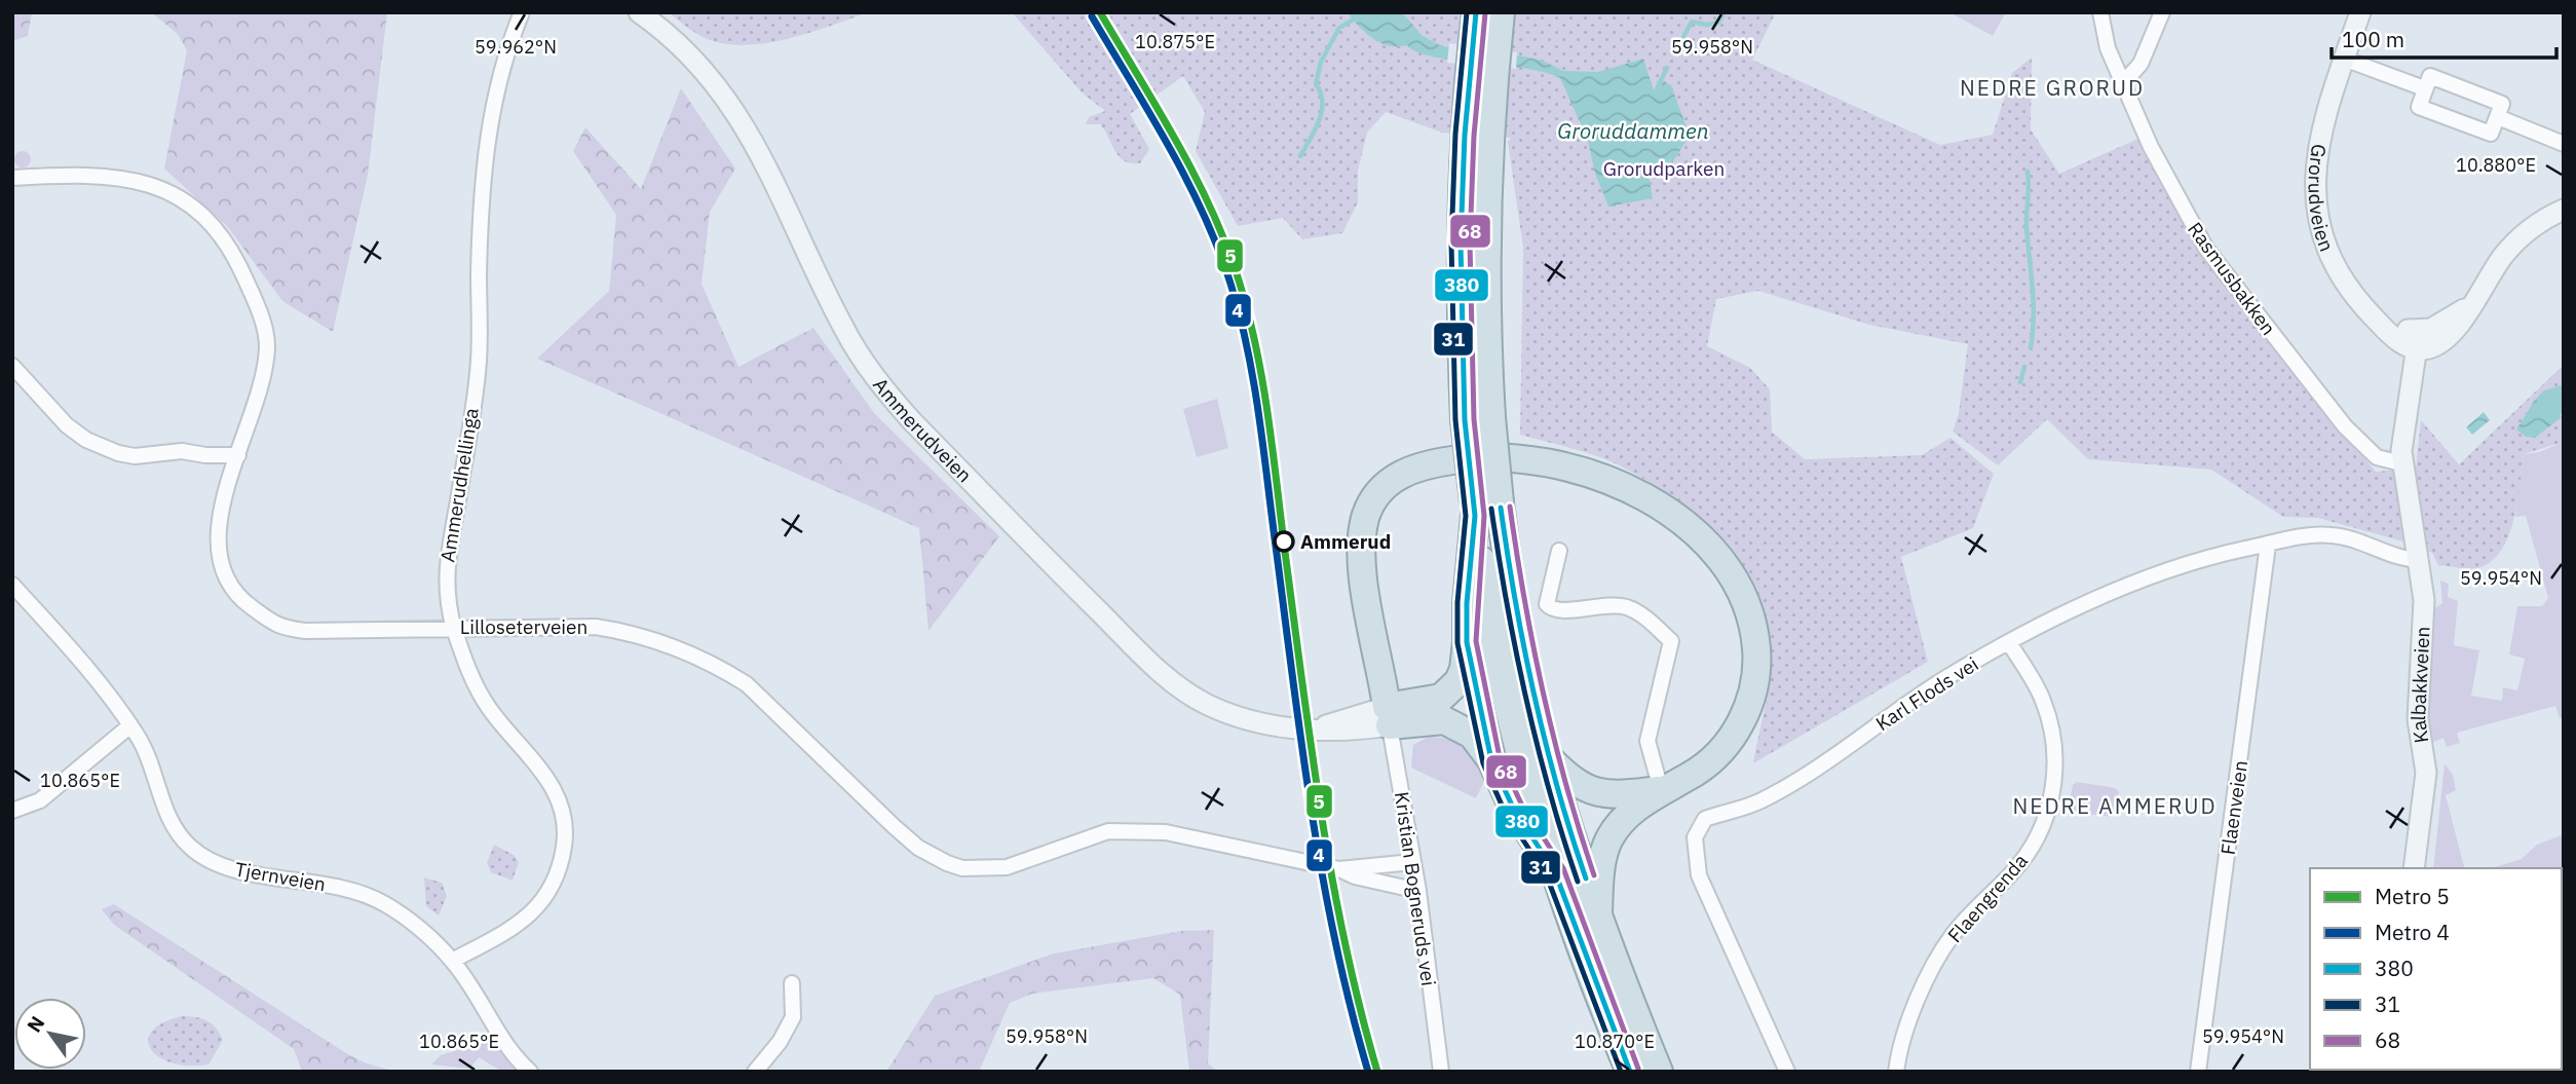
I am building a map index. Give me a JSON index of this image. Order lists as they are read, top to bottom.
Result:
{
  "streets": {
    "street": [
      "Grorudveien",
      "Rasmusbakken",
      "Ammerudveien",
      "Ammerudhellinga",
      "Lilloseterveien",
      "Kalbakkveien",
      "Karl Flods vei",
      "Flaenveien",
      "Tjernveien",
      "Kristian Bogneruds vei",
      "Flaengrenda"
    ]
  },
  "crossings": [
    ["Rasmusbakken", "Kalbakkveien"],
    ["Ammerudveien", "Kristian Bogneruds vei"],
    ["Ammerudhellinga", "Lilloseterveien"],
    ["Ammerudhellinga", "Tjernveien"],
    ["Lilloseterveien", "Kristian Bogneruds vei"],
    ["Kalbakkveien", "Karl Flods vei"],
    ["Karl Flods vei", "Flaenveien"],
    ["Karl Flods vei", "Flaengrenda"]
  ],
  "districts": ["NEDRE GRORUD", "NEDRE AMMERUD"],
  "water": ["Groruddammen"],
  "parks": ["Grorudparken"],
  "places": ["Ammerud"],
  "lines": [
    "metro line 5",
    "transit line 380",
    "transit line 31",
    "transit line 68",
    "metro line 4"
  ],
  "legend": [
    "Metro 5",
    "Metro 4",
    "380",
    "31",
    "68"
  ],
  "scale_bar": "100 m",
  "north": "top left",
  "coordinates": [
    "10.875°E",
    "59.962°N",
    "59.958°N",
    "10.880°E",
    "59.954°N",
    "10.865°E",
    "10.870°E"
  ]
}
